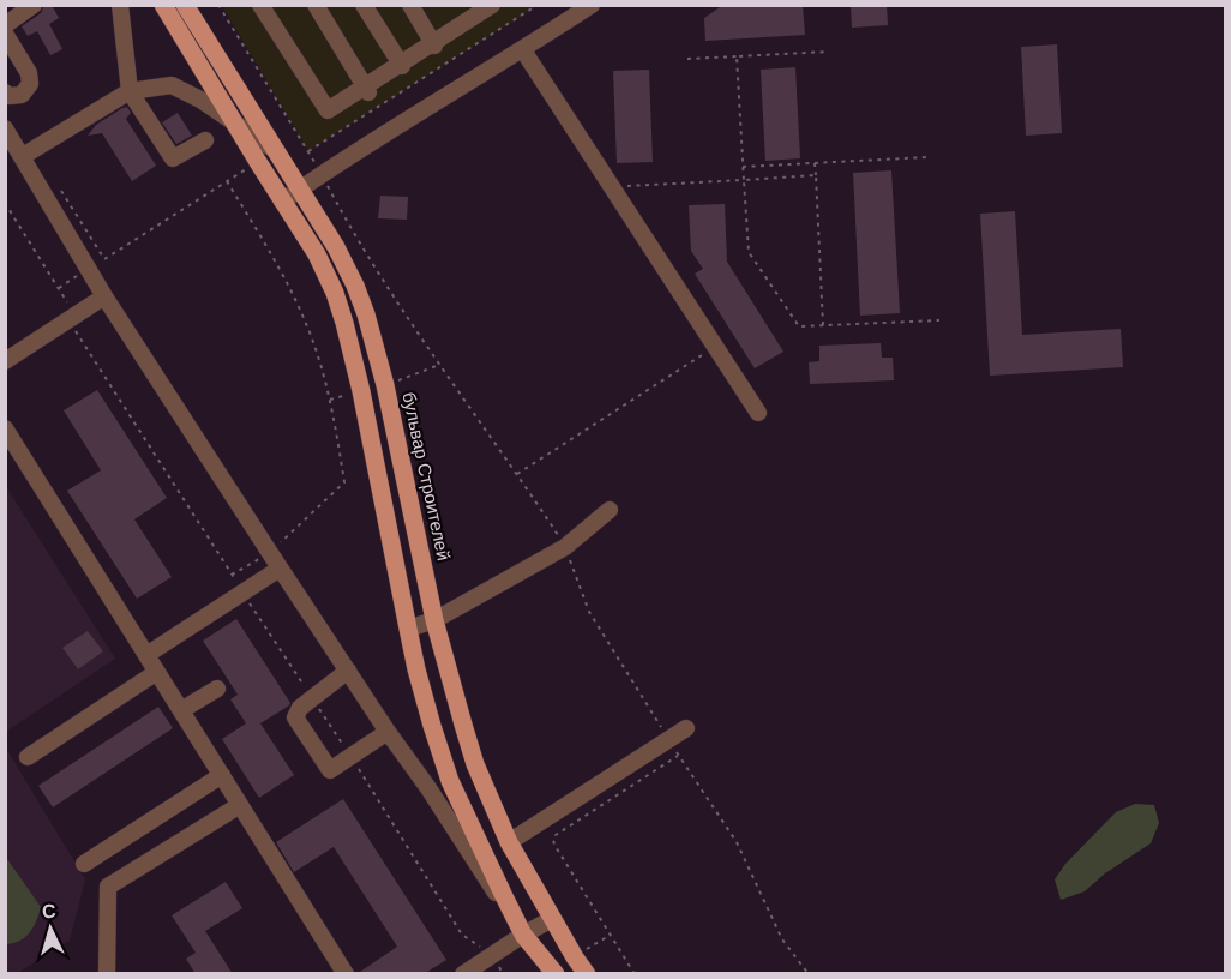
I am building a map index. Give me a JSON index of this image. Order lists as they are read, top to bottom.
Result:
{
  "streets": {
    "main road": ["бульвар Строителей"]
  },
  "north": "top"
}
